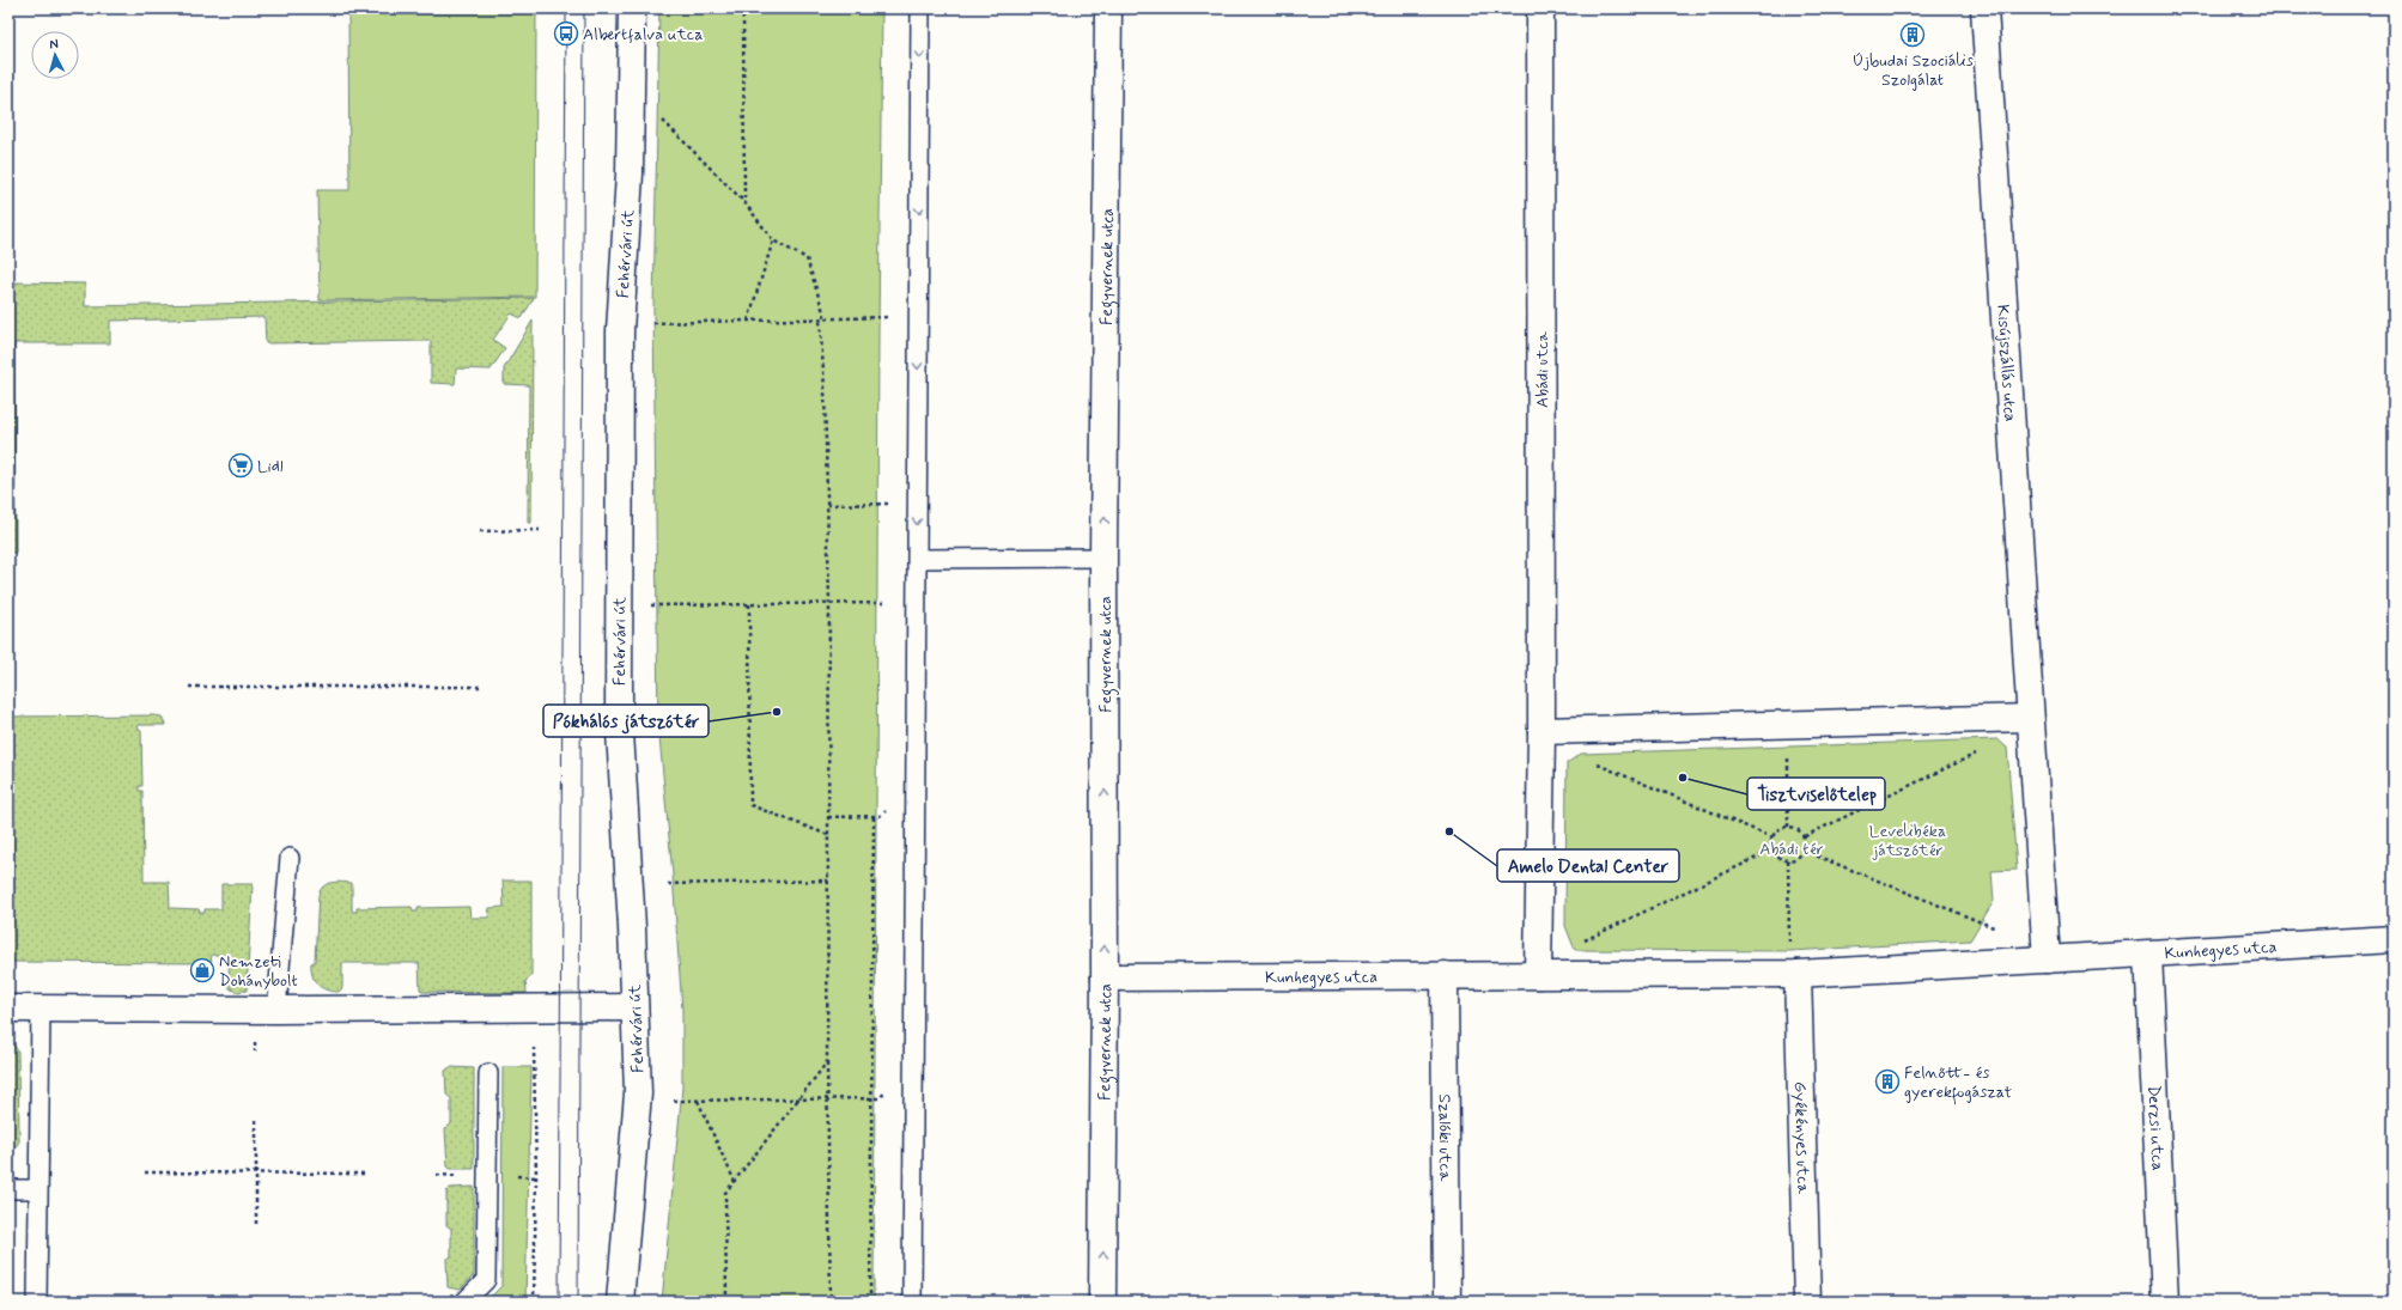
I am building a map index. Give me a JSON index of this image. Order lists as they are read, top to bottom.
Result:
{
  "streets": {
    "street": [
      "Fehérvári út",
      "Fegyvernek utca",
      "Kisújszállás utca",
      "Abádi utca",
      "Kunhegyes utca",
      "Derzsi utca",
      "Szalóki utca",
      "Gyékényes utca"
    ]
  },
  "crossings": [
    ["Fegyvernek utca", "Kunhegyes utca"],
    ["Kunhegyes utca", "Derzsi utca"],
    ["Kunhegyes utca", "Szalóki utca"]
  ],
  "one_way": ["Fegyvernek utca"],
  "parks": ["Levelibéka játszótér", "Abádi tér"],
  "places": {
    "bus stop": ["Albertfalva utca"],
    "building": ["Újbudai Szociális Szolgálat", "Felnőtt- és gyerekfogászat"],
    "supermarket": ["Lidl"],
    "other": ["Pókhálós játszótér", "Tisztviselőtelep", "Amelo Dental Center"],
    "shop": ["Nemzeti Dohánybolt"]
  },
  "north": "top"
}
